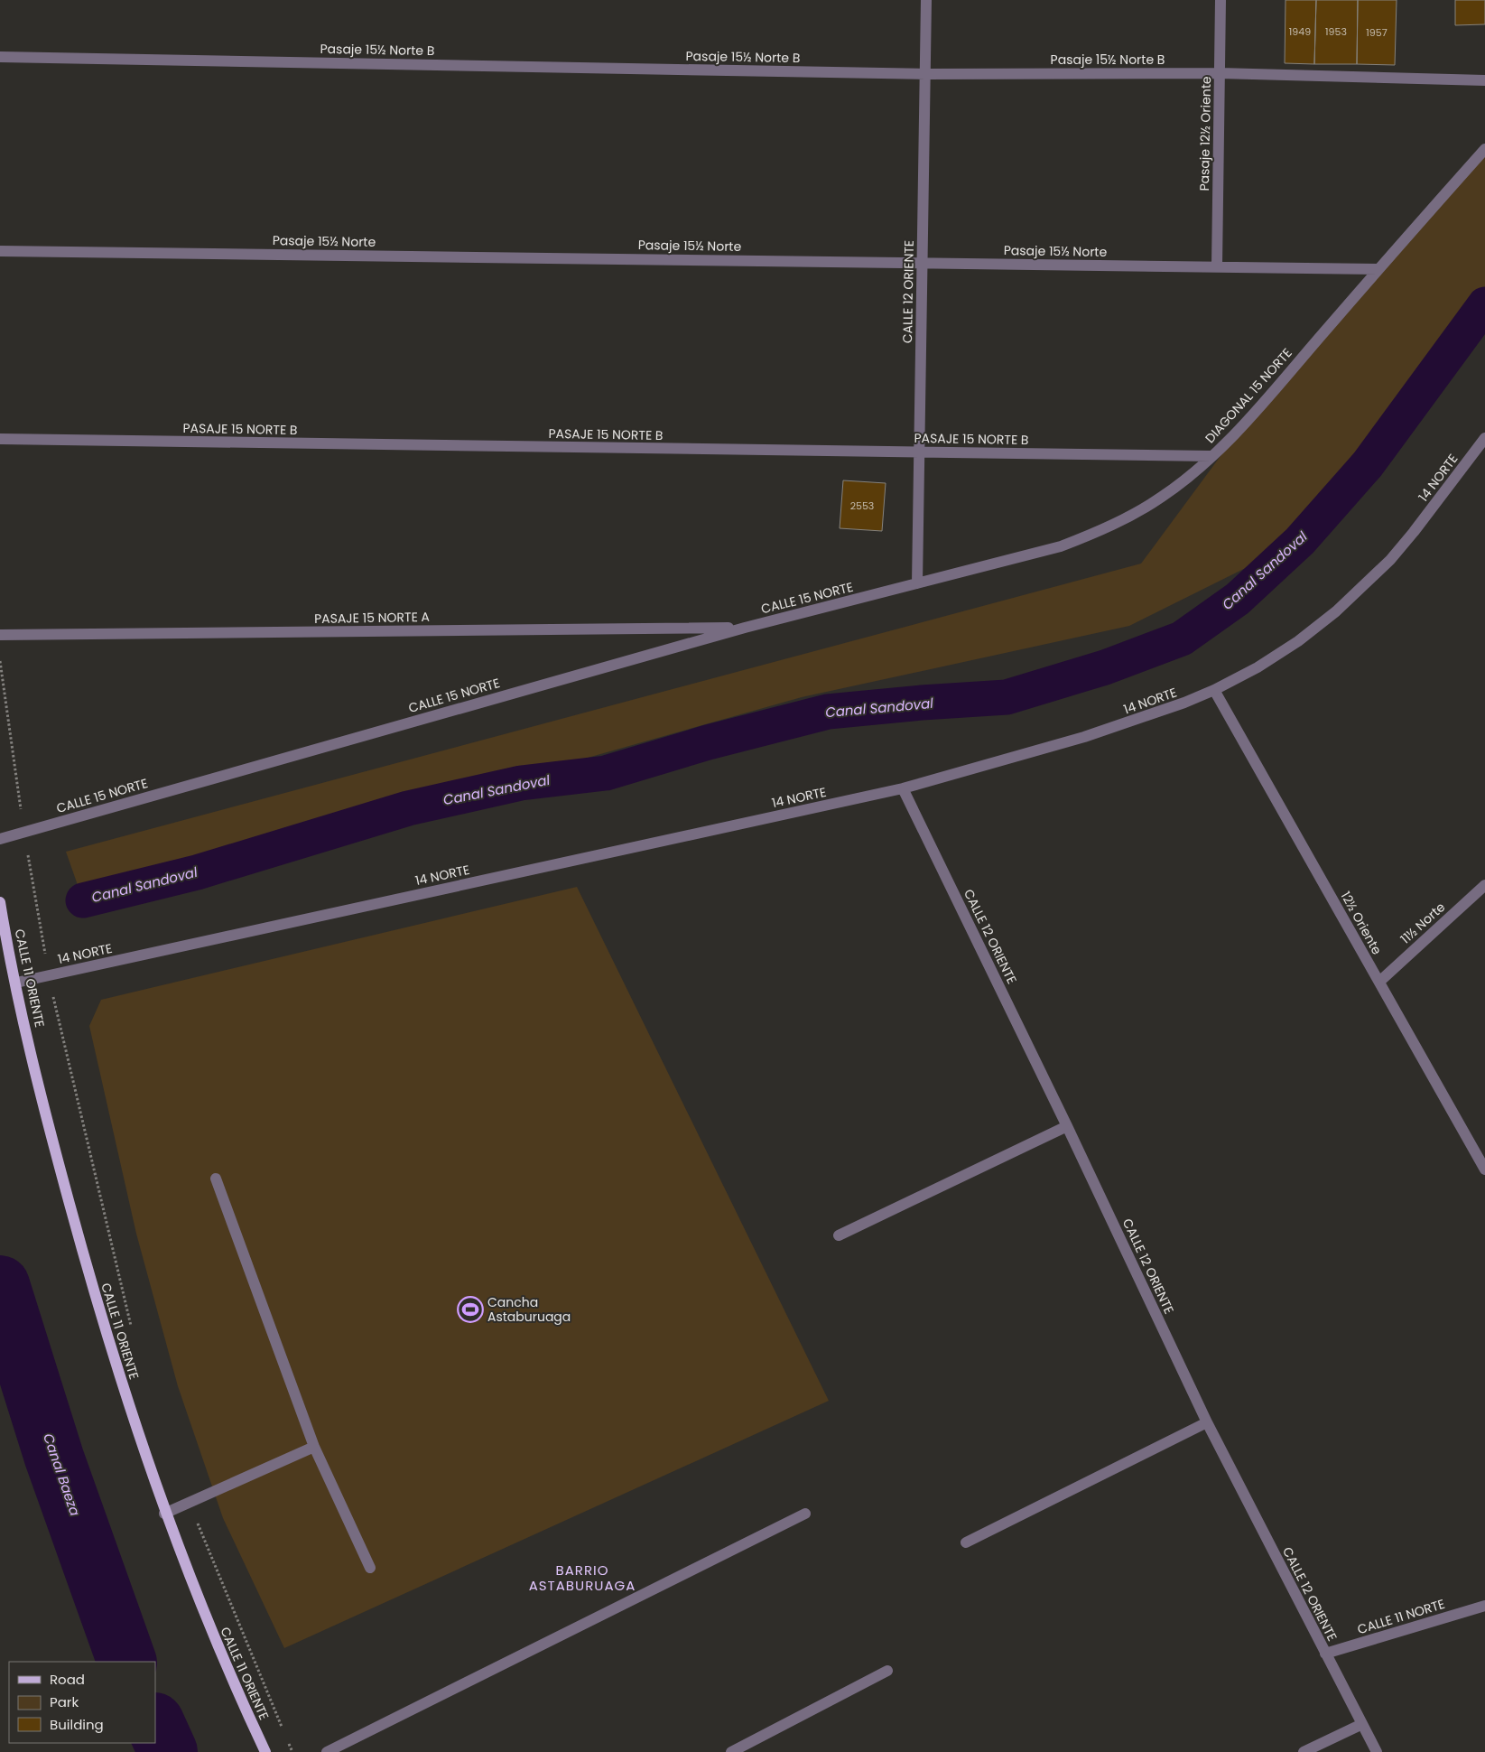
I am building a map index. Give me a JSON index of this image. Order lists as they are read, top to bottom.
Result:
{
  "streets": {
    "main road": ["CALLE 11 ORIENTE"],
    "street": [
      "Pasaje 15½ Norte B",
      "Pasaje 12½ Oriente",
      "Pasaje 15½ Norte",
      "CALLE 12 ORIENTE",
      "DIAGONAL 15 NORTE",
      "PASAJE 15 NORTE B",
      "14 NORTE",
      "CALLE 15 NORTE",
      "PASAJE 15 NORTE A",
      "12½ Oriente",
      "11½ Norte",
      "CALLE 11 NORTE"
    ]
  },
  "crossings": [
    ["Pasaje 15½ Norte B", "Pasaje 12½ Oriente"],
    ["Pasaje 15½ Norte B", "CALLE 12 ORIENTE"],
    ["Pasaje 12½ Oriente", "Pasaje 15½ Norte"],
    ["Pasaje 15½ Norte", "CALLE 12 ORIENTE"],
    ["Pasaje 15½ Norte", "DIAGONAL 15 NORTE"],
    ["CALLE 12 ORIENTE", "DIAGONAL 15 NORTE"],
    ["CALLE 12 ORIENTE", "PASAJE 15 NORTE B"],
    ["CALLE 12 ORIENTE", "14 NORTE"],
    ["CALLE 12 ORIENTE", "CALLE 15 NORTE"],
    ["CALLE 12 ORIENTE", "CALLE 11 NORTE"],
    ["DIAGONAL 15 NORTE", "PASAJE 15 NORTE B"],
    ["DIAGONAL 15 NORTE", "CALLE 15 NORTE"],
    ["14 NORTE", "12½ Oriente"],
    ["14 NORTE", "CALLE 11 ORIENTE"],
    ["CALLE 15 NORTE", "PASAJE 15 NORTE A"],
    ["12½ Oriente", "11½ Norte"]
  ],
  "districts": ["BARRIO ASTABURUAGA"],
  "water": ["Canal Sandoval", "Canal Baeza"],
  "places": {
    "sports": ["Cancha Astaburuaga"]
  },
  "house_numbers": [
    "1949",
    "1953",
    "1957",
    "2553"
  ],
  "legend": ["Road", "Park", "Building"]
}
